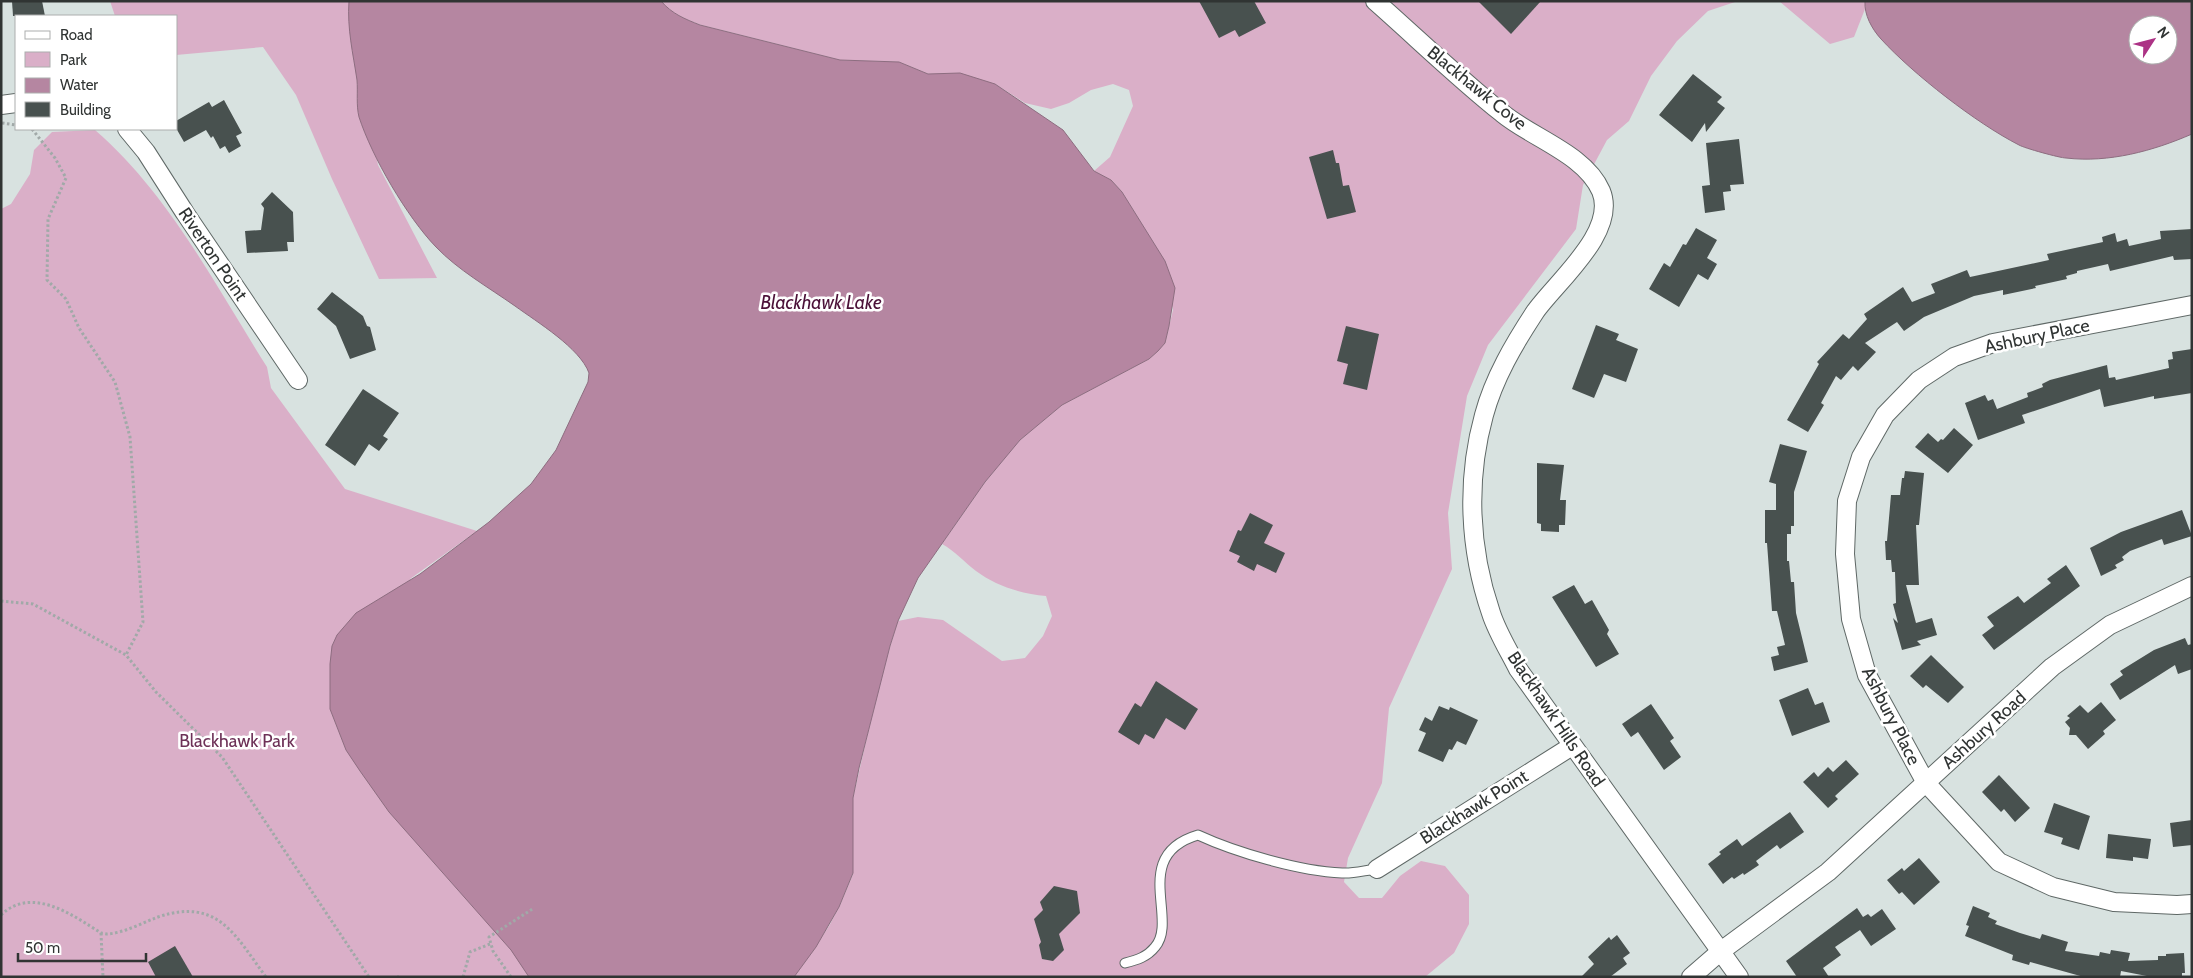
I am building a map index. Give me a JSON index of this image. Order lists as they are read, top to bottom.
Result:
{
  "streets": {
    "street": [
      "Blackhawk Cove",
      "Riverton Point",
      "Ashbury Place",
      "Blackhawk Hills Road",
      "Ashbury Road",
      "Blackhawk Point"
    ]
  },
  "crossings": [
    ["Blackhawk Cove", "Blackhawk Hills Road"],
    ["Ashbury Place", "Ashbury Road"],
    ["Blackhawk Hills Road", "Ashbury Road"],
    ["Blackhawk Hills Road", "Blackhawk Point"]
  ],
  "water": ["Blackhawk Lake"],
  "parks": ["Blackhawk Park"],
  "legend": [
    "Road",
    "Park",
    "Water",
    "Building"
  ],
  "scale_bar": "50 m",
  "north": "top right"
}
